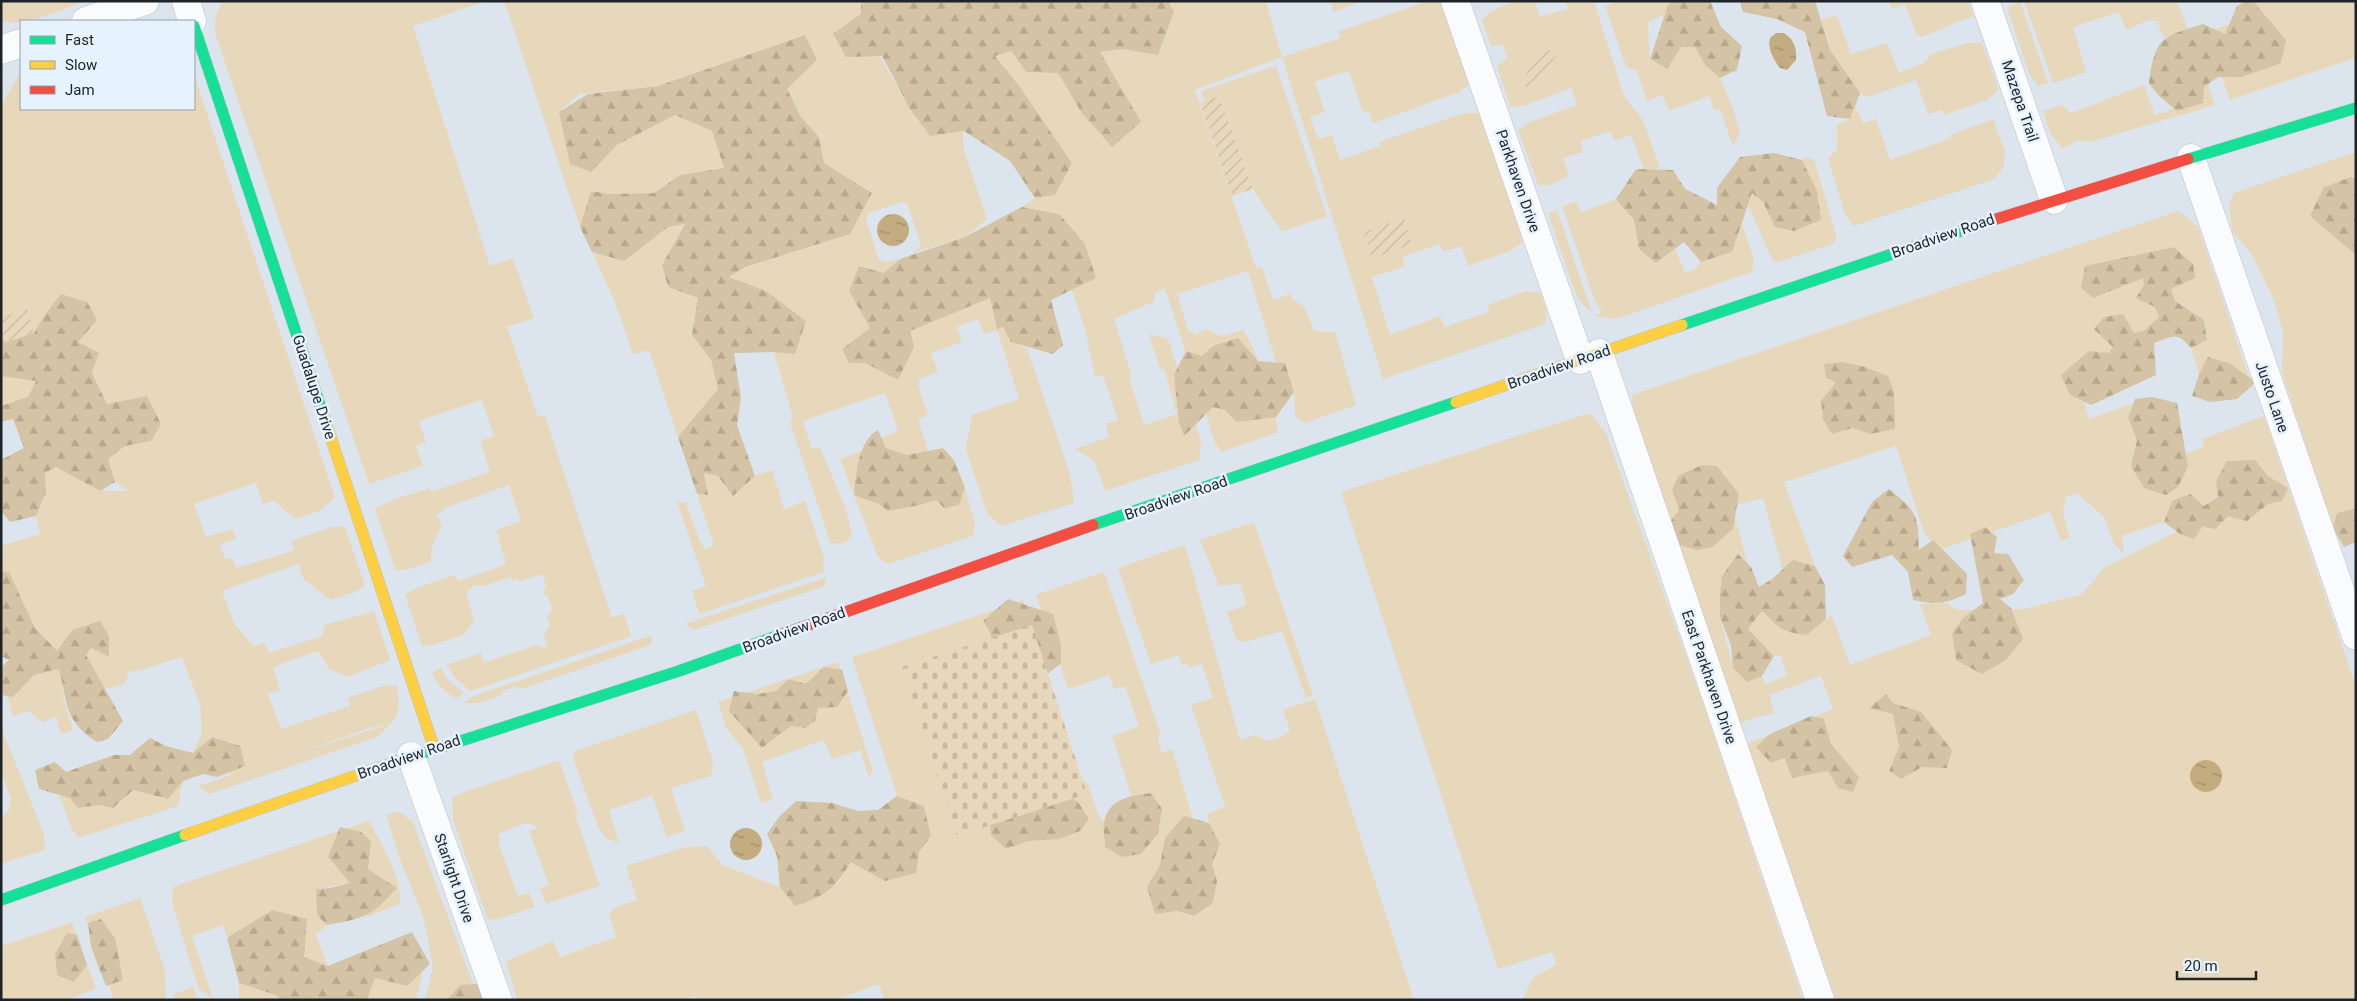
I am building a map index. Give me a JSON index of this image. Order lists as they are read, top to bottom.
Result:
{
  "streets": {
    "main road": ["Broadview Road", "Guadalupe Drive"],
    "street": [
      "Mazepa Trail",
      "Parkhaven Drive",
      "Justo Lane",
      "East Parkhaven Drive",
      "Starlight Drive"
    ]
  },
  "crossings": [
    ["Mazepa Trail", "Broadview Road"],
    ["Parkhaven Drive", "Broadview Road"],
    ["Parkhaven Drive", "East Parkhaven Drive"],
    ["Broadview Road", "Guadalupe Drive"],
    ["Broadview Road", "Justo Lane"],
    ["Broadview Road", "East Parkhaven Drive"],
    ["Broadview Road", "Starlight Drive"],
    ["Guadalupe Drive", "Starlight Drive"]
  ],
  "legend": ["Fast", "Slow", "Jam"],
  "scale_bar": "20 m"
}
